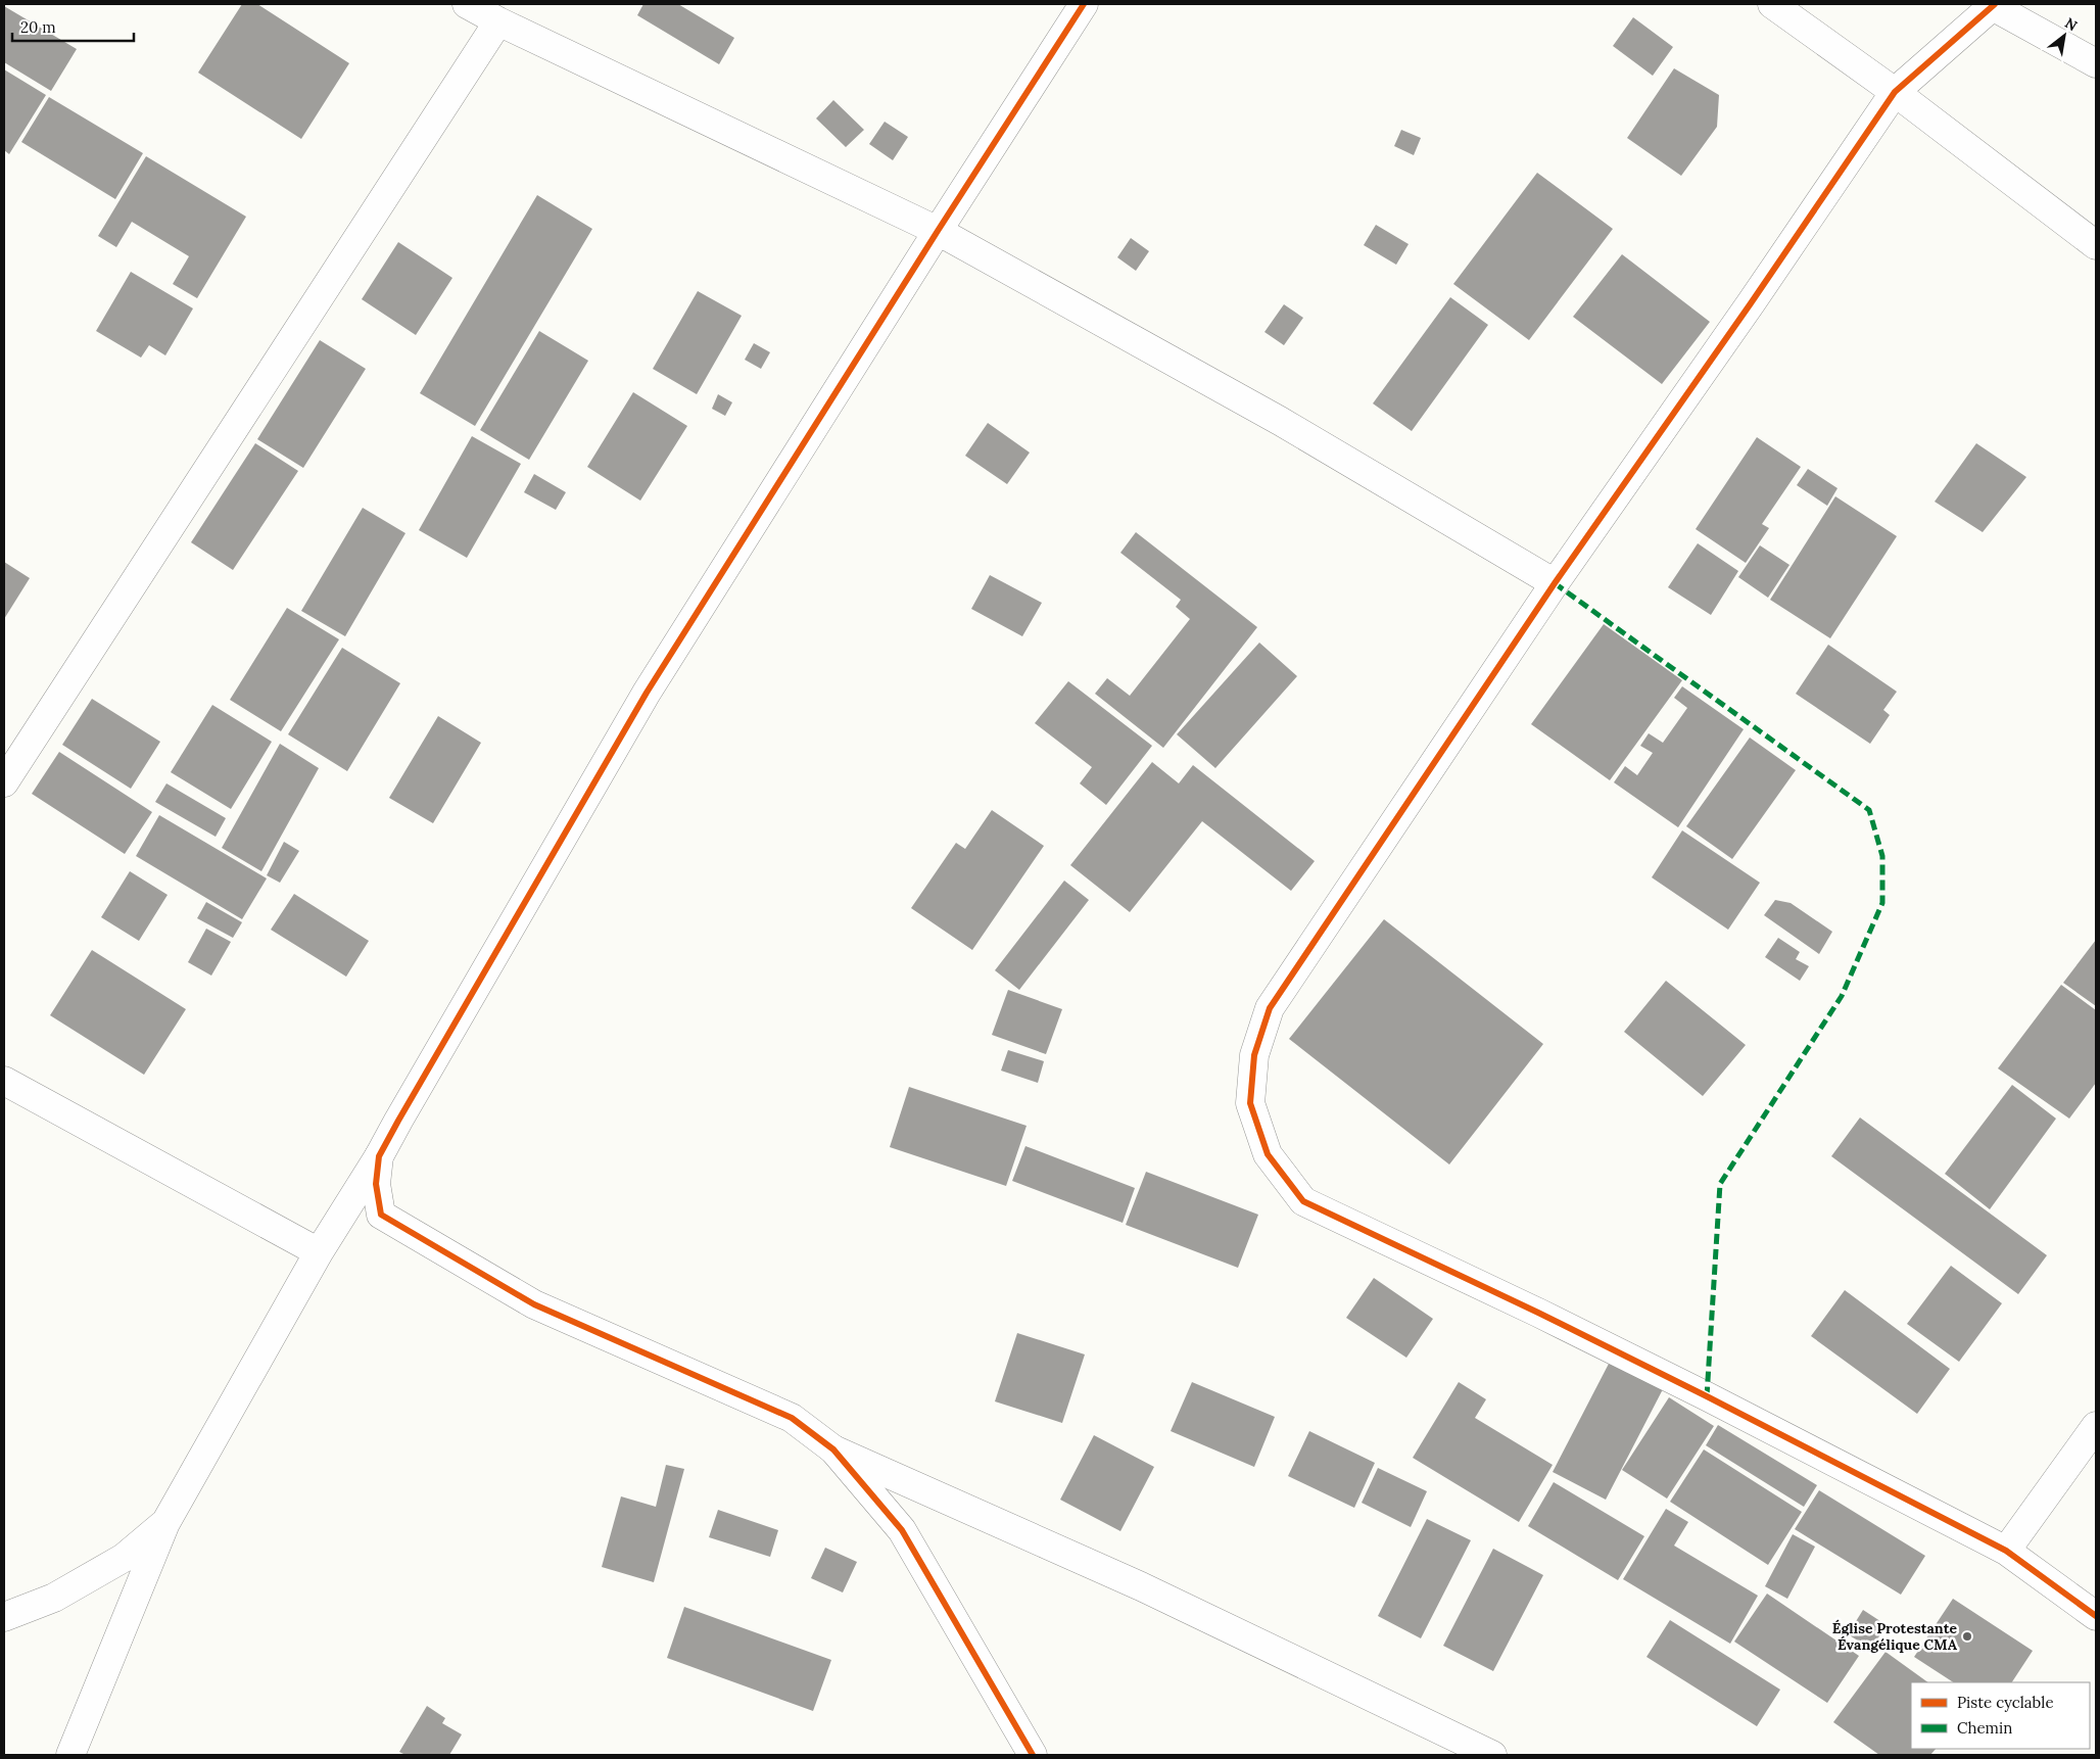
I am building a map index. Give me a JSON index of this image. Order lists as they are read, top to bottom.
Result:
{
  "places": ["Église Protestante Évangélique CMA"],
  "legend": ["Piste cyclable", "Chemin"],
  "scale_bar": "20 m",
  "north": "top right"
}
